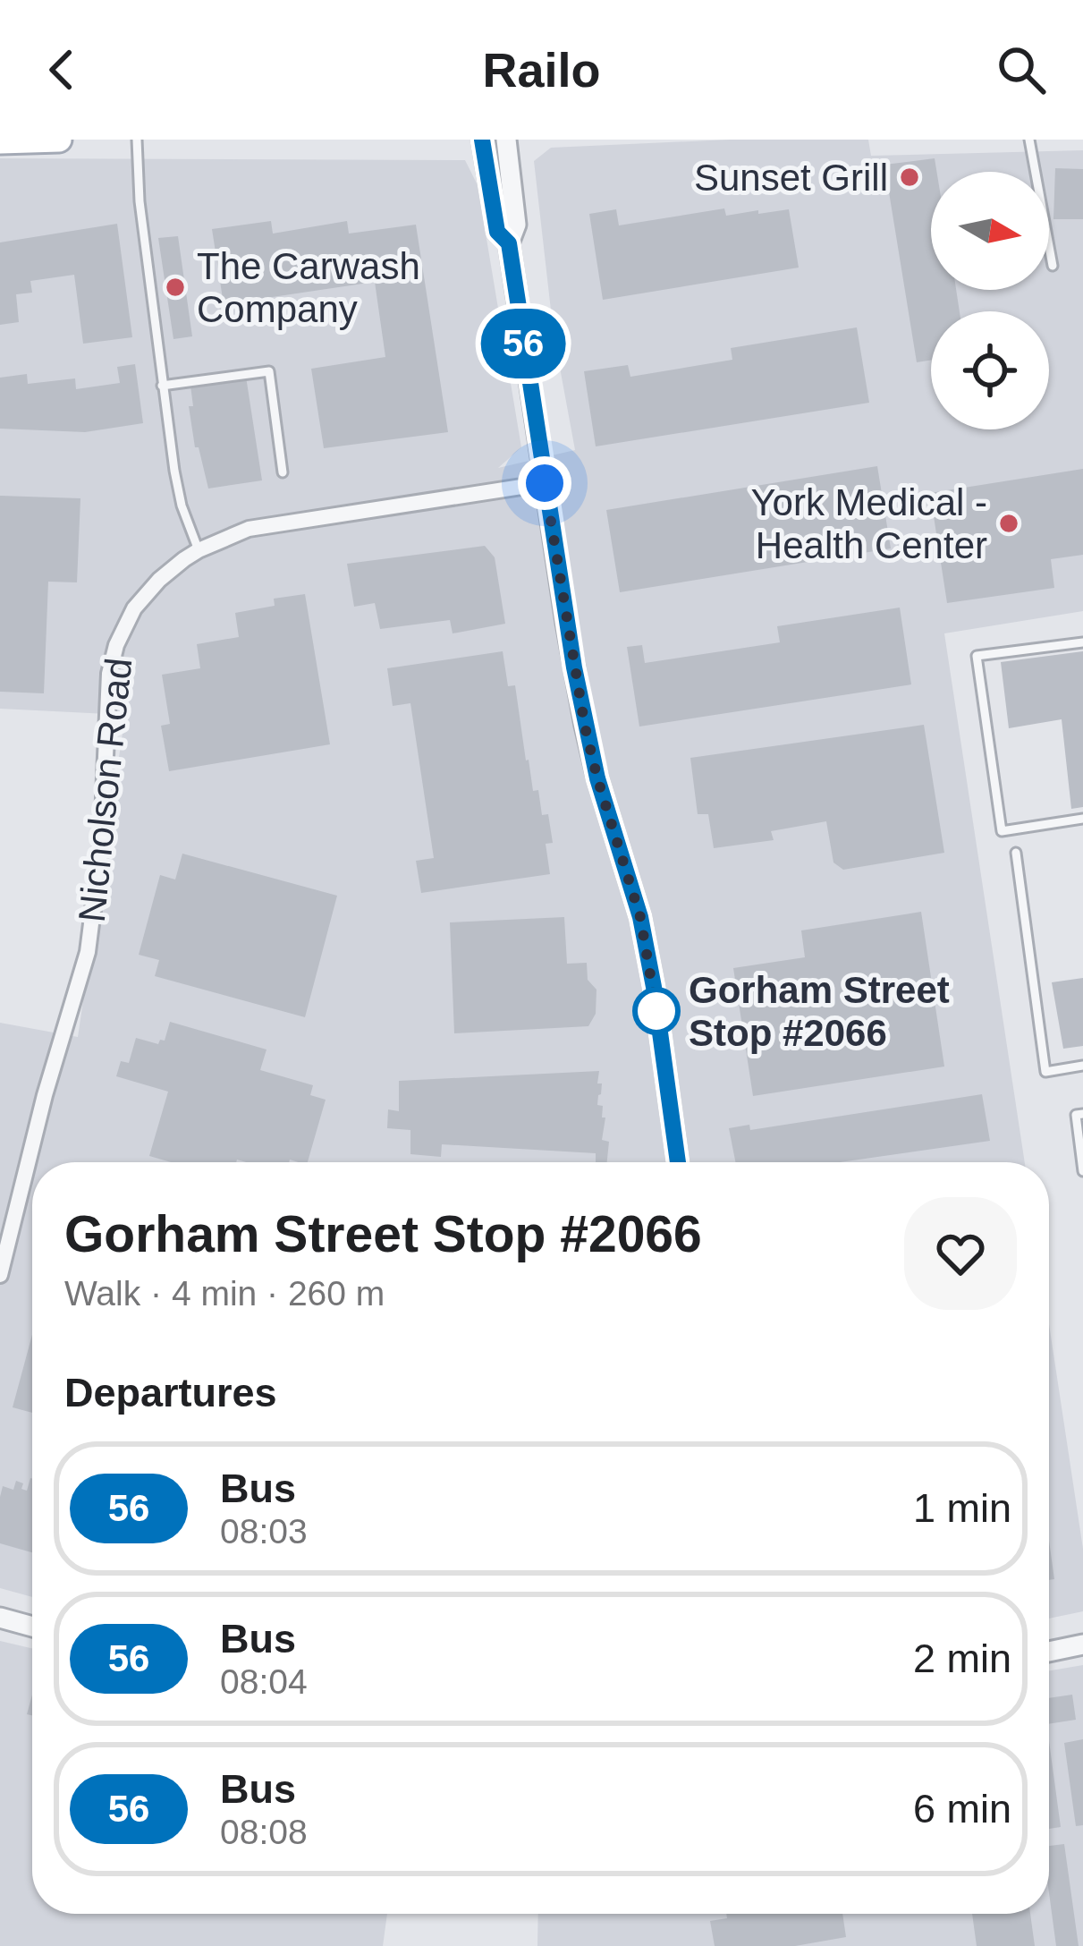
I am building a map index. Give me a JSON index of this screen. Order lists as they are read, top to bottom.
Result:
{
  "streets": {
    "street": ["Nicholson Road"]
  },
  "places": [
    "Sunset Grill",
    "The Carwash Company",
    "York Medical - Health Center",
    "Gorham Street Stop #2066"
  ],
  "lines": ["bus line 56"],
  "north": "right",
  "page": {
    "header": "Railo",
    "on_map": "56",
    "heading": [
      ["Gorham Street Stop #2066", "Walk · 4 min · 260 m"],
      "Departures"
    ],
    "list": [
      {
        "mark": "56",
        "name": "Bus",
        "note": "08:03",
        "value": "1 min"
      },
      {
        "mark": "56",
        "name": "Bus",
        "note": "08:04",
        "value": "2 min"
      },
      {
        "mark": "56",
        "name": "Bus",
        "note": "08:08",
        "value": "6 min"
      }
    ]
  }
}
